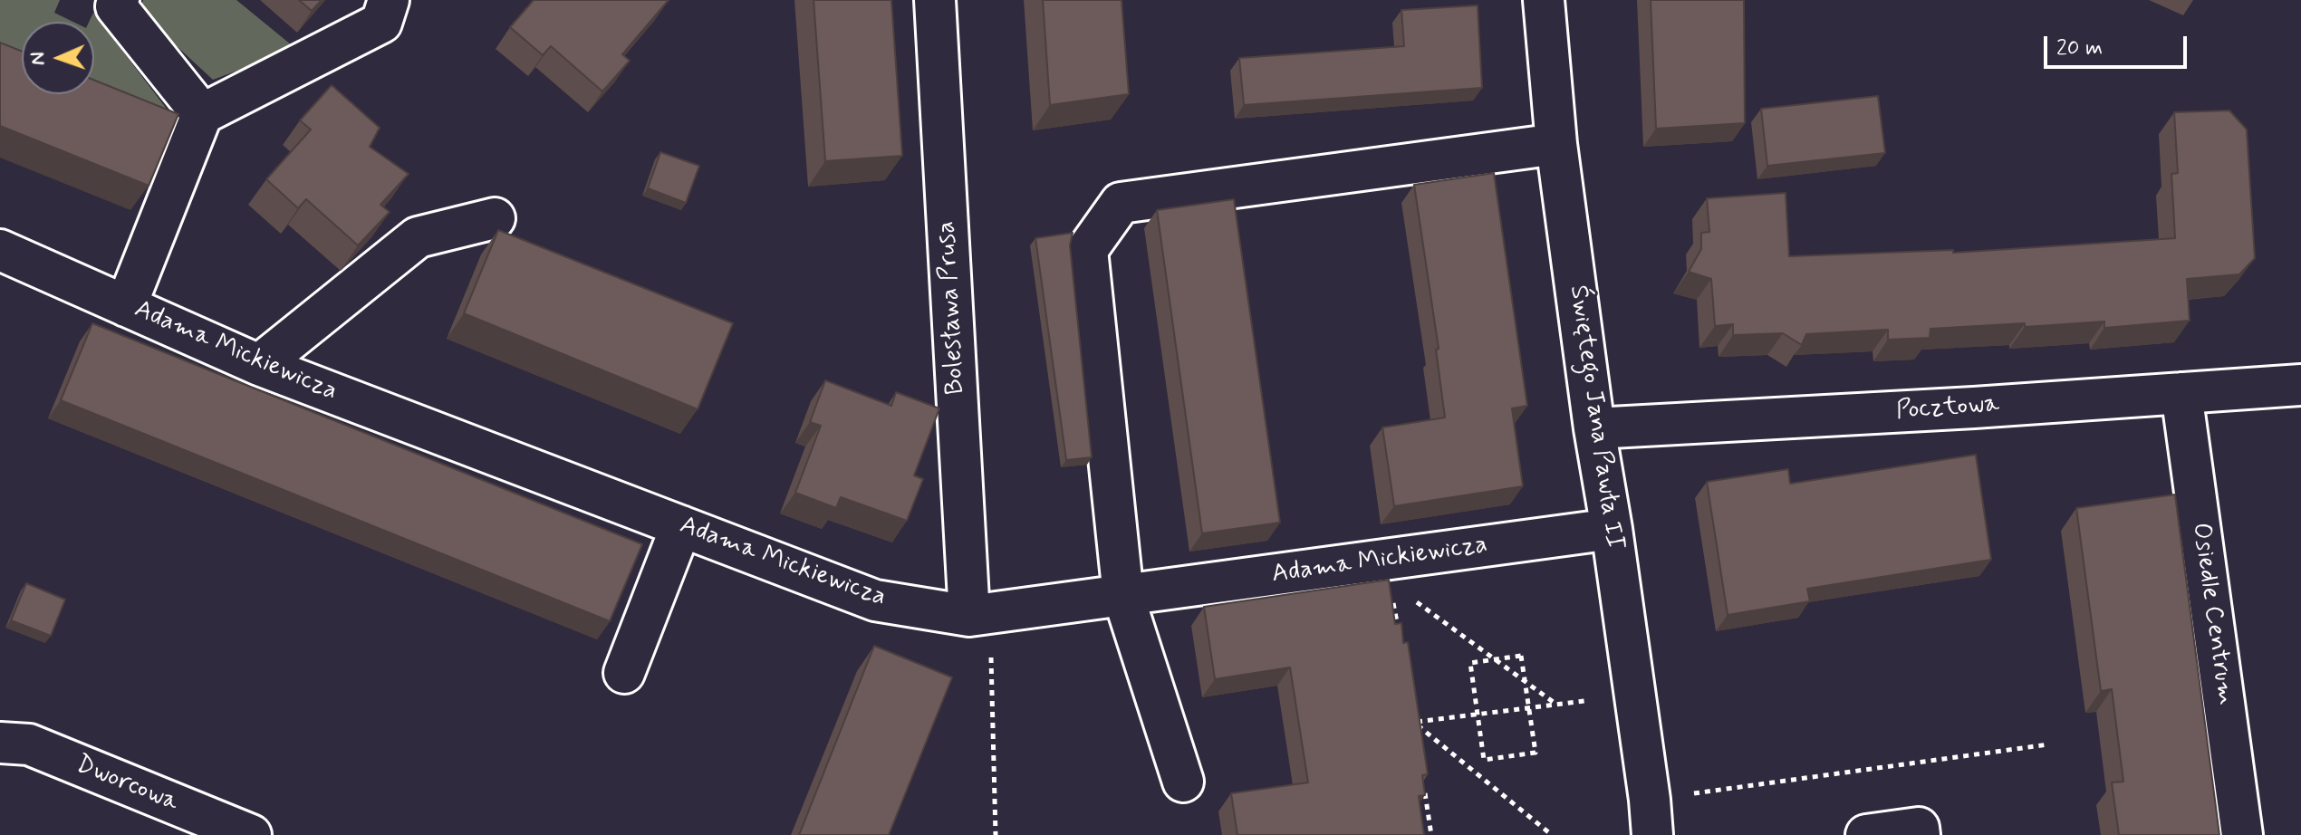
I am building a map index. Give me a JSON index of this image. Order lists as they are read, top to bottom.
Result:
{
  "streets": {
    "street": [
      "Bolesława Prusa",
      "Adama Mickiewicza",
      "Pocztowa",
      "Świętego Jana Pawła II",
      "Osiedle Centrum",
      "Dworcowa"
    ]
  },
  "crossings": [
    ["Bolesława Prusa", "Adama Mickiewicza"],
    ["Adama Mickiewicza", "Świętego Jana Pawła II"],
    ["Pocztowa", "Świętego Jana Pawła II"],
    ["Pocztowa", "Osiedle Centrum"]
  ],
  "scale_bar": "20 m",
  "north": "left"
}
